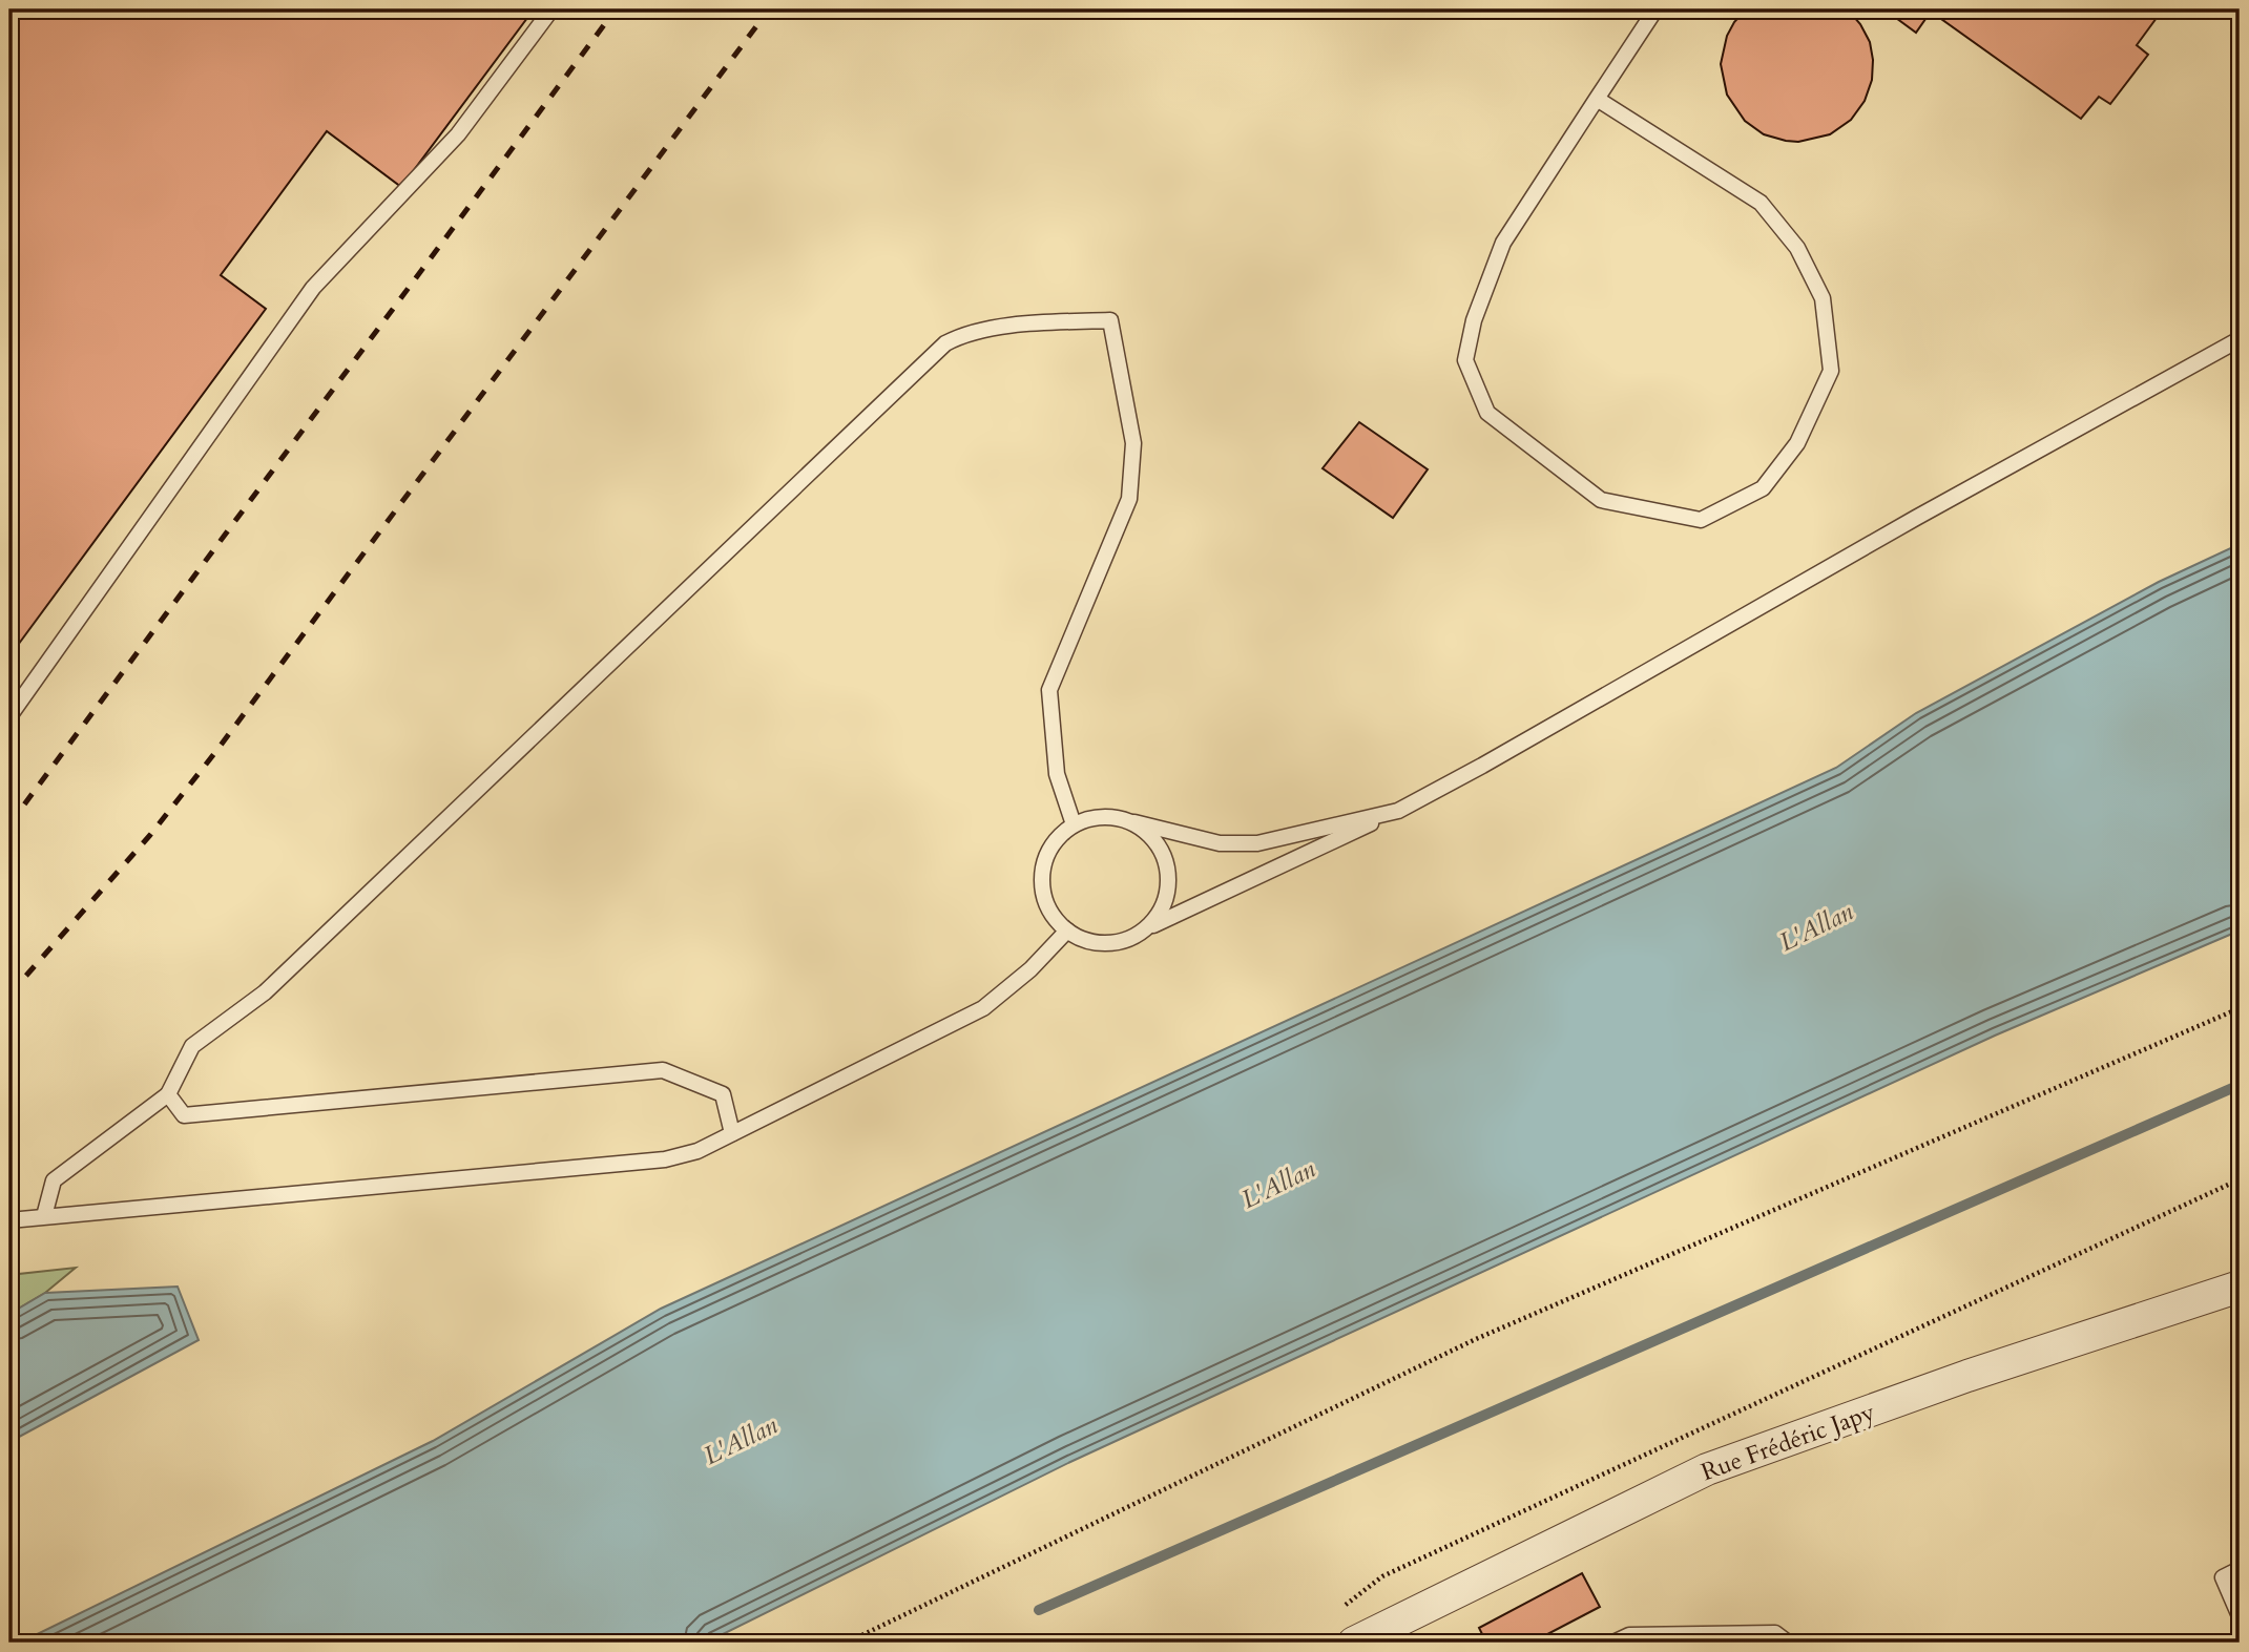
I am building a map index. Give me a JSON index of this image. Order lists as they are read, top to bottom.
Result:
{
  "streets": {
    "street": ["Rue Frédéric Japy"]
  },
  "water": ["L'Allan"]
}
